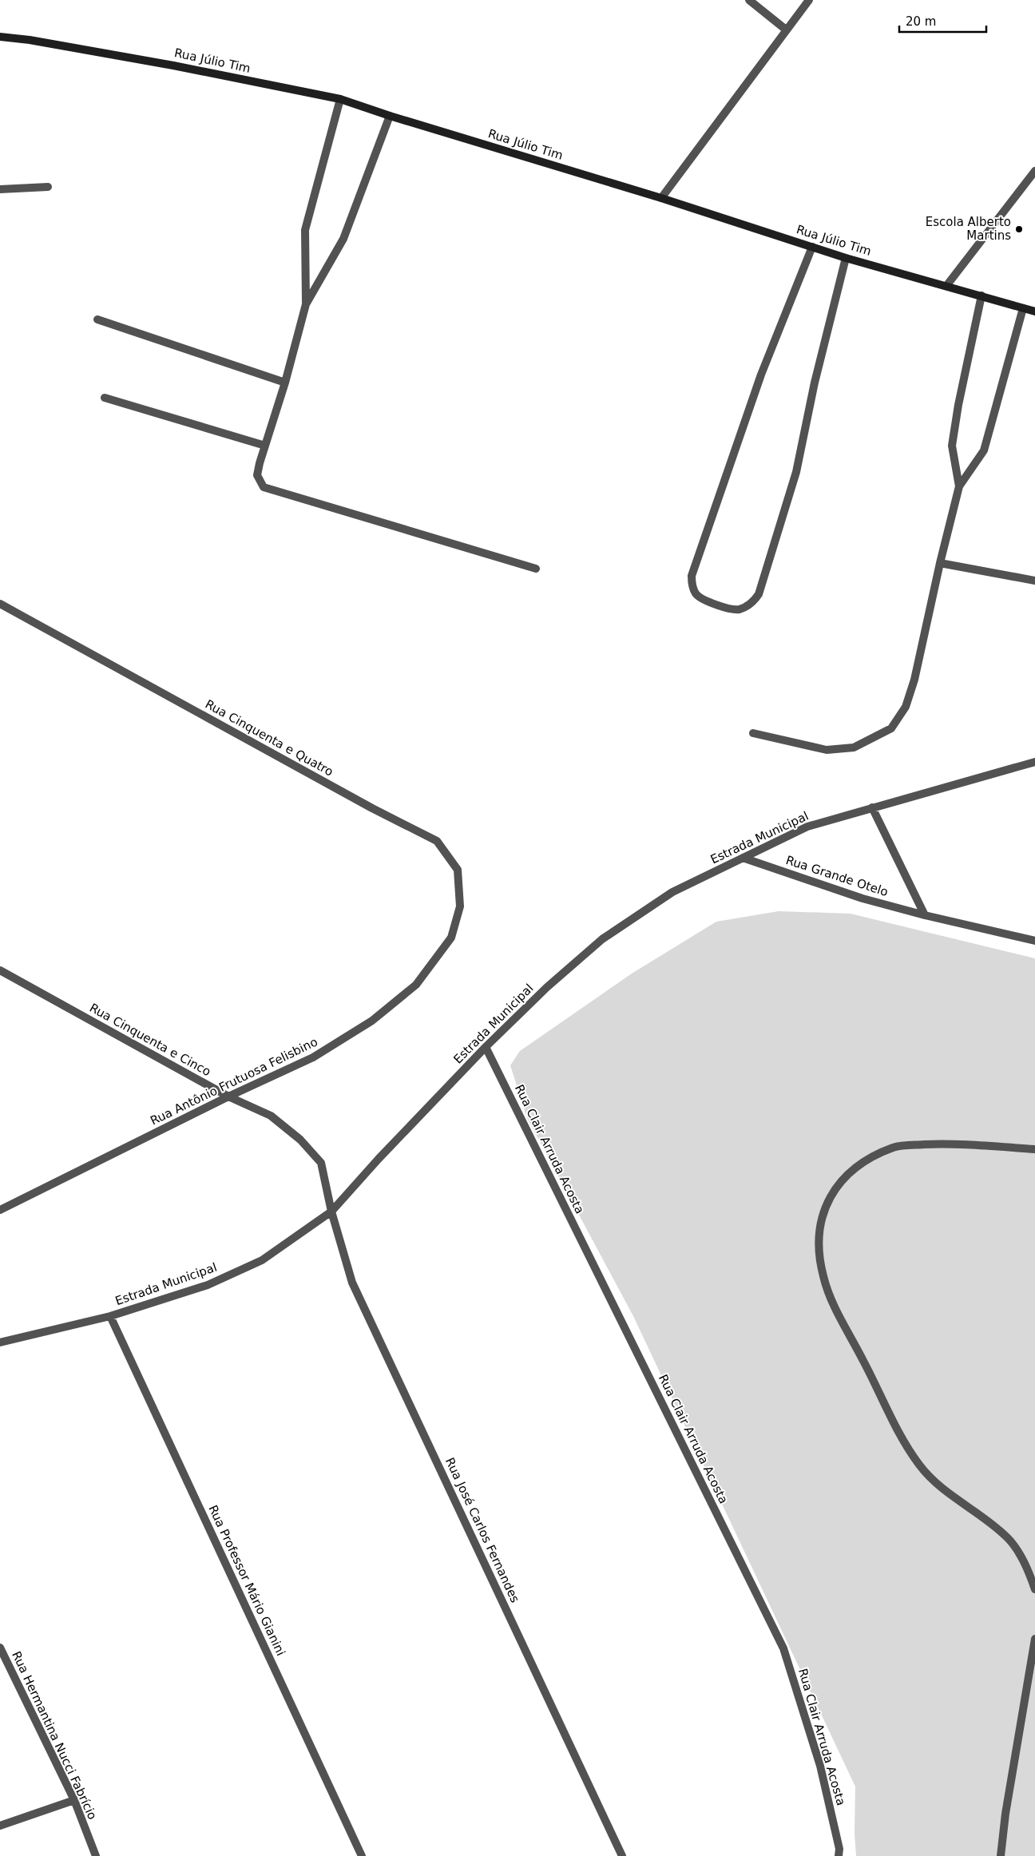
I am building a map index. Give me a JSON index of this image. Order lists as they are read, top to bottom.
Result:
{
  "streets": {
    "main road": ["Rua Júlio Tim"],
    "street": [
      "Rua Cinquenta e Quatro",
      "Estrada Municipal",
      "Rua Grande Otelo",
      "Rua Cinquenta e Cinco",
      "Rua Antônio Frutuosa Felisbino",
      "Rua Clair Arruda Acosta",
      "Rua José Carlos Fernandes",
      "Rua Professor Mário Gianini",
      "Rua Hermantina Nucci Fabrício"
    ]
  },
  "crossings": [
    ["Rua Cinquenta e Quatro", "Rua Antônio Frutuosa Felisbino"],
    ["Estrada Municipal", "Rua Grande Otelo"],
    ["Estrada Municipal", "Rua Cinquenta e Cinco"],
    ["Estrada Municipal", "Rua Clair Arruda Acosta"],
    ["Estrada Municipal", "Rua José Carlos Fernandes"],
    ["Estrada Municipal", "Rua Professor Mário Gianini"],
    ["Rua Cinquenta e Cinco", "Rua Antônio Frutuosa Felisbino"],
    ["Rua Cinquenta e Cinco", "Rua José Carlos Fernandes"]
  ],
  "places": ["Escola Alberto Martins"],
  "scale_bar": "20 m"
}
